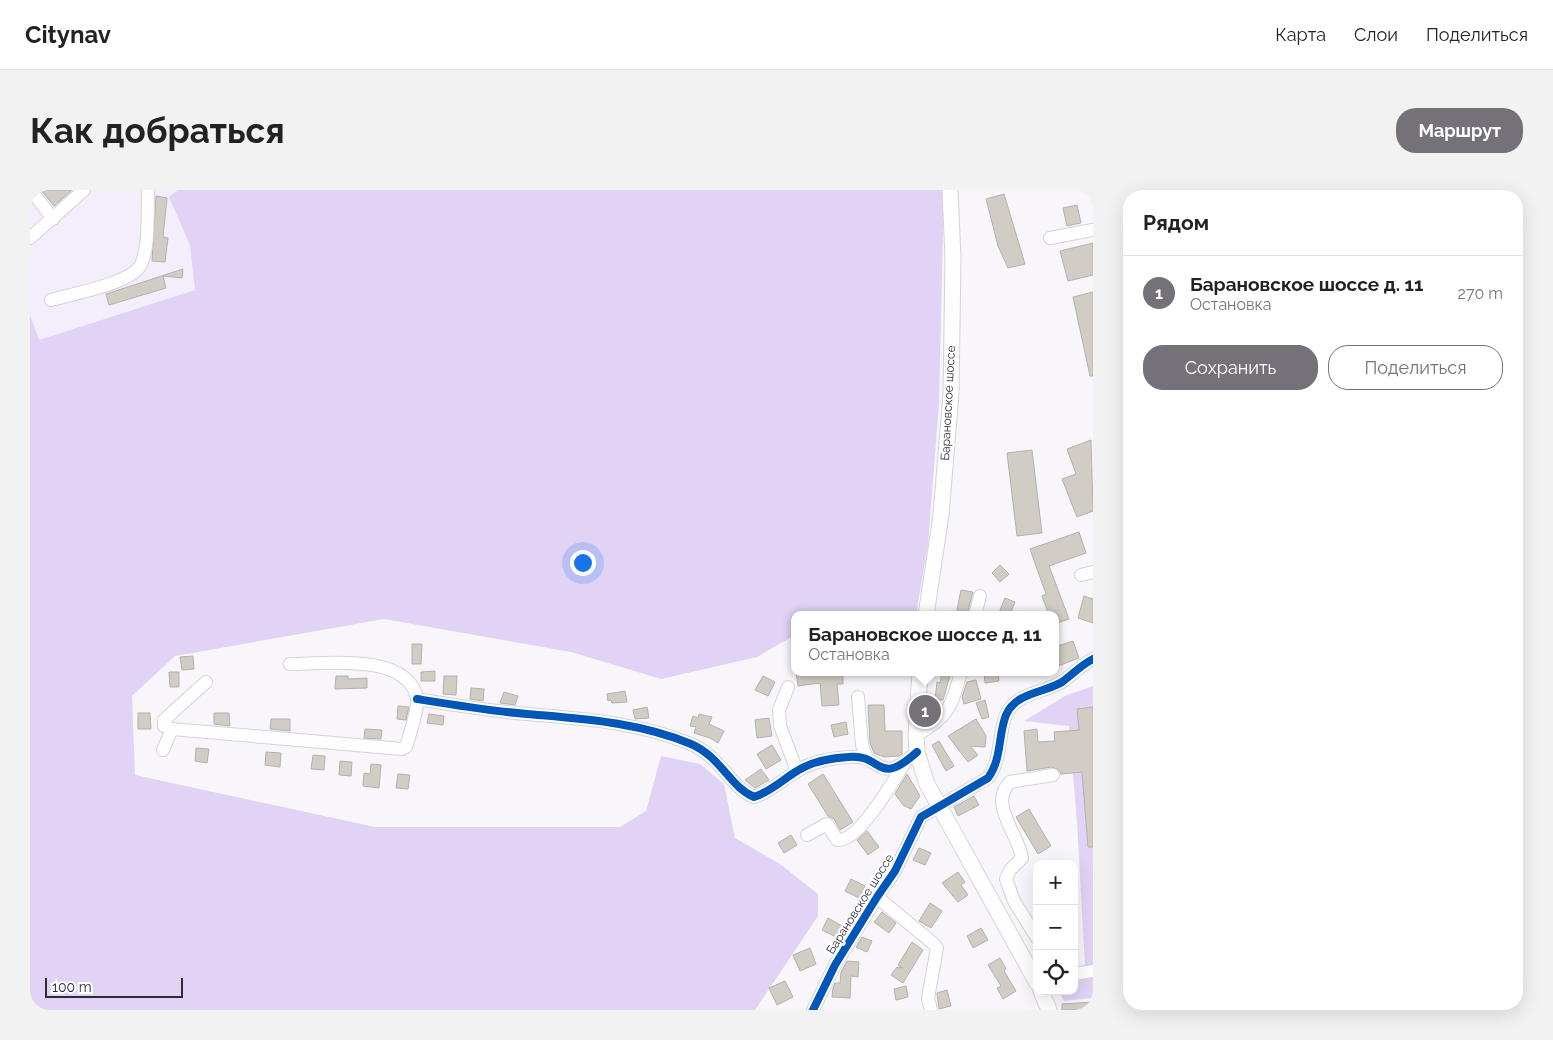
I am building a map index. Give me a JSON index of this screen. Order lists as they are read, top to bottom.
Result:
{
  "streets": {
    "main road": ["Барановское шоссе"]
  },
  "scale_bar": "100 m",
  "page": {
    "header": "Citynav",
    "nav": ["Карта", "Слои", "Поделиться"],
    "buttons": [
      "Маршрут",
      ["Сохранить", "Поделиться"]
    ],
    "title": "Как добраться",
    "heading": "Рядом",
    "list": [
      {
        "mark": "1",
        "name": "Барановское шоссе д. 11",
        "note": "Остановка",
        "value": "270 m"
      }
    ],
    "popup": ["Барановское шоссе д. 11", "Остановка"],
    "pins": "1",
    "map_buttons": ["+", "−"],
    "scale": "100 m"
  }
}
